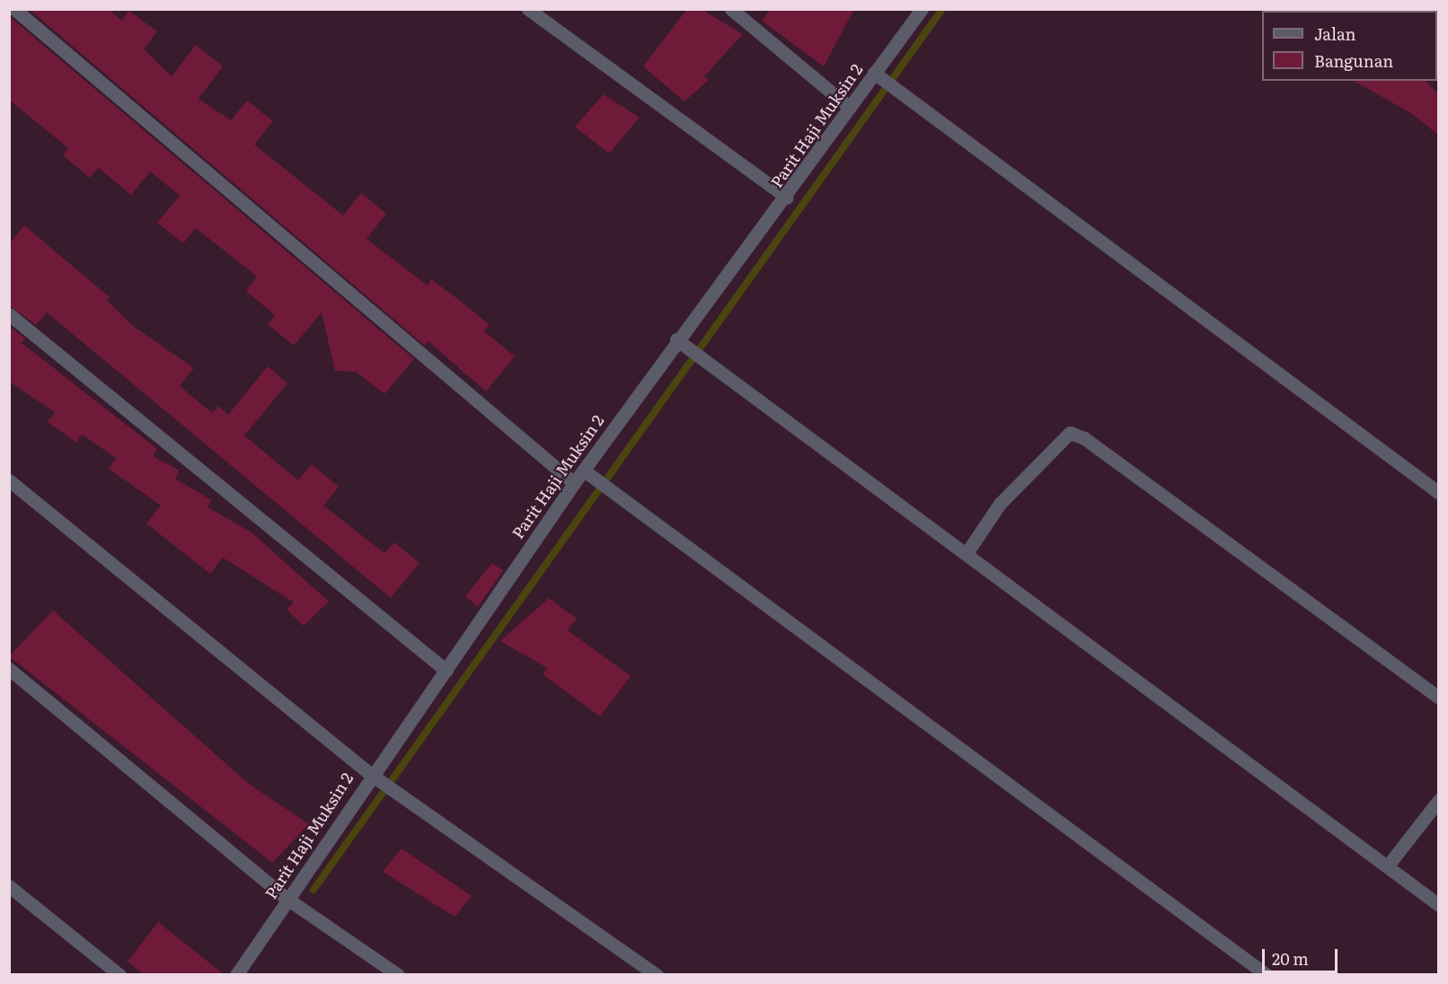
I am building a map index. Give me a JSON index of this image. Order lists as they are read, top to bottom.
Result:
{
  "streets": {
    "street": ["Parit Haji Muksin 2"]
  },
  "legend": ["Jalan", "Bangunan"],
  "scale_bar": "20 m"
}
